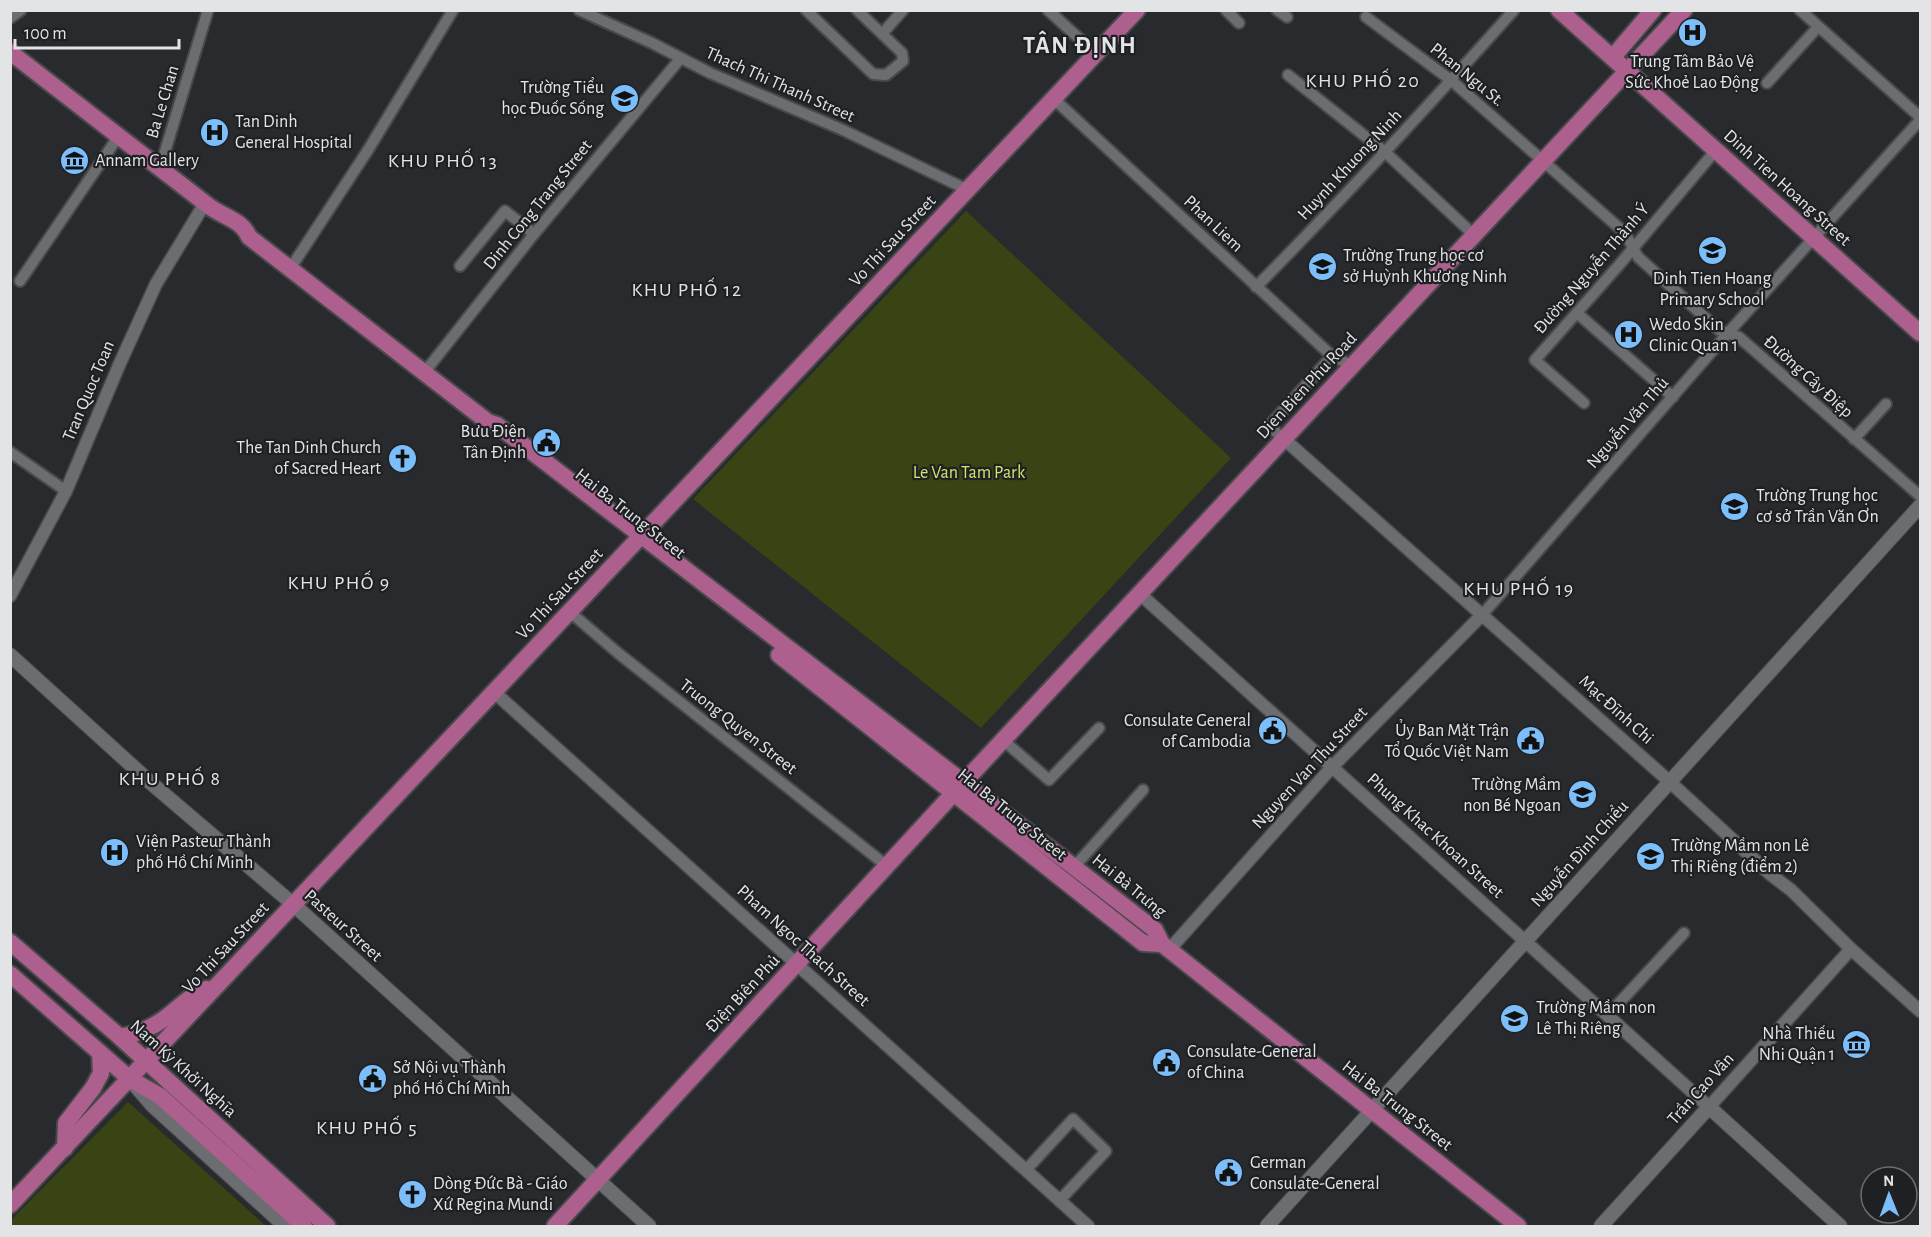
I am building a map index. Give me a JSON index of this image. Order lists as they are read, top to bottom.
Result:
{
  "streets": {
    "main road": [
      "Dinh Tien Hoang Street",
      "Vo Thi Sau Street",
      "Dien Bien Phu Road",
      "Hai Ba Trung Street",
      "Phung Khac Khoan Street",
      "Nguyễn Đình Chiểu",
      "Hai Bà Trưng",
      "Pasteur Street",
      "Điện Biên Phủ",
      "Nam Kỳ Khởi Nghĩa",
      "Trần Cao Vân"
    ],
    "street": [
      "Phan Ngu St.",
      "Thach Thi Thanh Street",
      "Ba Le Chan",
      "Huynh Khuong Ninh",
      "Dinh Cong Trang Street",
      "Phan Liem",
      "Đường Nguyễn Thành Ý",
      "Đường Cây Điệp",
      "Tran Quoc Toan",
      "Nguyễn Văn Thủ",
      "Mạc Đĩnh Chi",
      "Truong Quyen Street",
      "Nguyen Van Thu Street",
      "Pham Ngoc Thach Street"
    ]
  },
  "crossings": [
    ["Phan Ngu St.", "Huynh Khuong Ninh"],
    ["Phan Ngu St.", "Đường Cây Điệp"],
    ["Phan Ngu St.", "Dien Bien Phu Road"],
    ["Thach Thi Thanh Street", "Dinh Cong Trang Street"],
    ["Thach Thi Thanh Street", "Vo Thi Sau Street"],
    ["Ba Le Chan", "Hai Ba Trung Street"],
    ["Huynh Khuong Ninh", "Phan Liem"],
    ["Dinh Tien Hoang Street", "Đường Nguyễn Thành Ý"],
    ["Dinh Tien Hoang Street", "Dien Bien Phu Road"],
    ["Dinh Tien Hoang Street", "Nguyễn Văn Thủ"],
    ["Dinh Cong Trang Street", "Hai Ba Trung Street"],
    ["Phan Liem", "Vo Thi Sau Street"],
    ["Phan Liem", "Dien Bien Phu Road"],
    ["Vo Thi Sau Street", "Hai Ba Trung Street"],
    ["Vo Thi Sau Street", "Truong Quyen Street"],
    ["Vo Thi Sau Street", "Pasteur Street"],
    ["Vo Thi Sau Street", "Pham Ngoc Thach Street"],
    ["Vo Thi Sau Street", "Nam Kỳ Khởi Nghĩa"],
    ["Đường Nguyễn Thành Ý", "Đường Cây Điệp"],
    ["Đường Cây Điệp", "Dien Bien Phu Road"],
    ["Đường Cây Điệp", "Nguyễn Văn Thủ"],
    ["Dien Bien Phu Road", "Hai Ba Trung Street"],
    ["Dien Bien Phu Road", "Mạc Đĩnh Chi"],
    ["Dien Bien Phu Road", "Phung Khac Khoan Street"],
    ["Dien Bien Phu Road", "Hai Bà Trưng"],
    ["Dien Bien Phu Road", "Điện Biên Phủ"],
    ["Tran Quoc Toan", "Hai Ba Trung Street"],
    ["Nguyễn Văn Thủ", "Mạc Đĩnh Chi"],
    ["Nguyễn Văn Thủ", "Nguyen Van Thu Street"],
    ["Hai Ba Trung Street", "Nguyen Van Thu Street"],
    ["Hai Ba Trung Street", "Nguyễn Đình Chiểu"],
    ["Hai Ba Trung Street", "Hai Bà Trưng"],
    ["Hai Ba Trung Street", "Điện Biên Phủ"],
    ["Mạc Đĩnh Chi", "Nguyen Van Thu Street"],
    ["Mạc Đĩnh Chi", "Nguyễn Đình Chiểu"],
    ["Mạc Đĩnh Chi", "Trần Cao Vân"],
    ["Truong Quyen Street", "Điện Biên Phủ"],
    ["Nguyen Van Thu Street", "Phung Khac Khoan Street"],
    ["Nguyen Van Thu Street", "Hai Bà Trưng"],
    ["Phung Khac Khoan Street", "Nguyễn Đình Chiểu"],
    ["Phung Khac Khoan Street", "Trần Cao Vân"],
    ["Hai Bà Trưng", "Điện Biên Phủ"],
    ["Pasteur Street", "Điện Biên Phủ"],
    ["Pham Ngoc Thach Street", "Điện Biên Phủ"]
  ],
  "districts": [
    "TÂN ĐỊNH",
    "KHU PHỐ 20",
    "KHU PHỐ 13",
    "KHU PHỐ 12",
    "KHU PHỐ 9",
    "KHU PHỐ 19",
    "KHU PHỐ 8",
    "KHU PHỐ 5"
  ],
  "parks": ["Le Van Tam Park"],
  "places": {
    "hospital": [
      "Trung Tâm Bảo Vệ Sức Khoẻ Lao Động",
      "Tan Dinh General Hospital",
      "Wedo Skin Clinic Quan 1",
      "Viện Pasteur Thành phố Hồ Chí Minh"
    ],
    "school or university": [
      "Trường Tiểu học Đuốc Sống",
      "Dinh Tien Hoang Primary School",
      "Trường Trung học cơ sở Huỳnh Khương Ninh",
      "Trường Trung học cơ sở Trần Văn Ơn",
      "Trường Mầm non Bé Ngoan",
      "Trường Mầm non Lê Thị Riêng (điểm 2)",
      "Trường Mầm non Lê Thị Riêng"
    ],
    "museum": ["Annam Gallery", "Nhà Thiếu Nhi Quận 1"],
    "public building": [
      "Bưu Điện Tân Định",
      "Consulate General of Cambodia",
      "Ủy Ban Mặt Trận Tổ Quốc Việt Nam",
      "Consulate-General of China",
      "Sở Nội vụ Thành phố Hồ Chí Minh",
      "German Consulate-General"
    ],
    "church": ["The Tan Dinh Church of Sacred Heart", "Dòng Đức Bà - Giáo Xứ Regina Mundi"]
  },
  "scale_bar": "100 m",
  "north": "top"
}
